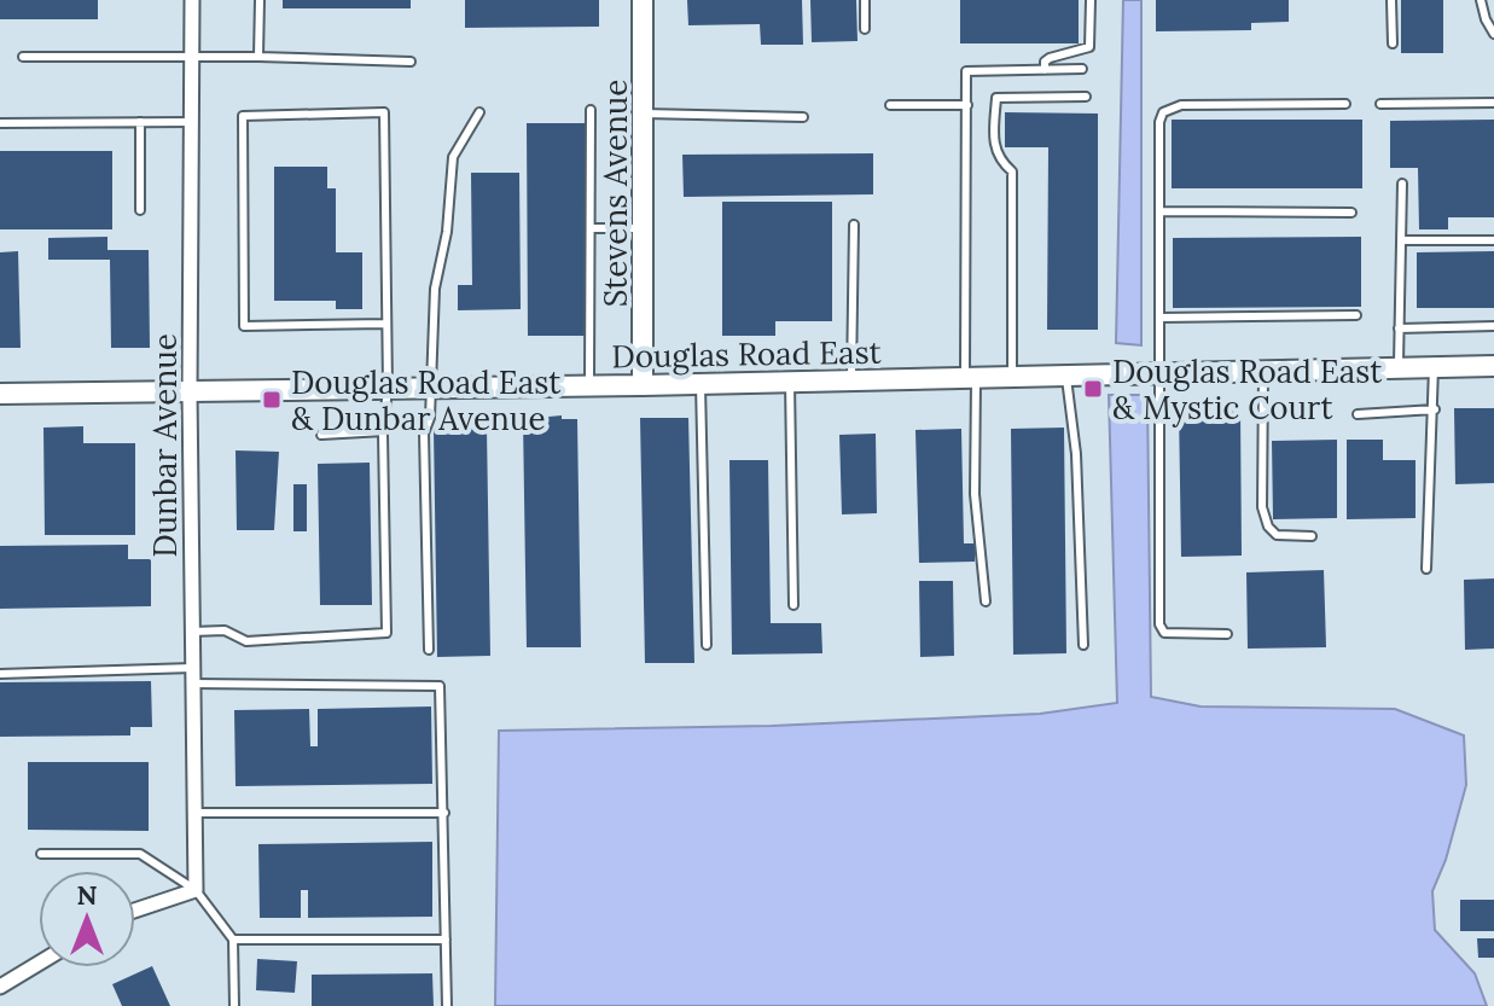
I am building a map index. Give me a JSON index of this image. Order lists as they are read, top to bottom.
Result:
{
  "streets": {
    "street": ["Stevens Avenue", "Douglas Road East", "Dunbar Avenue"]
  },
  "crossings": [
    ["Stevens Avenue", "Douglas Road East"],
    ["Douglas Road East", "Dunbar Avenue"]
  ],
  "places": {
    "transit": ["Douglas Road East & Mystic Court", "Douglas Road East & Dunbar Avenue"]
  },
  "north": "top"
}
